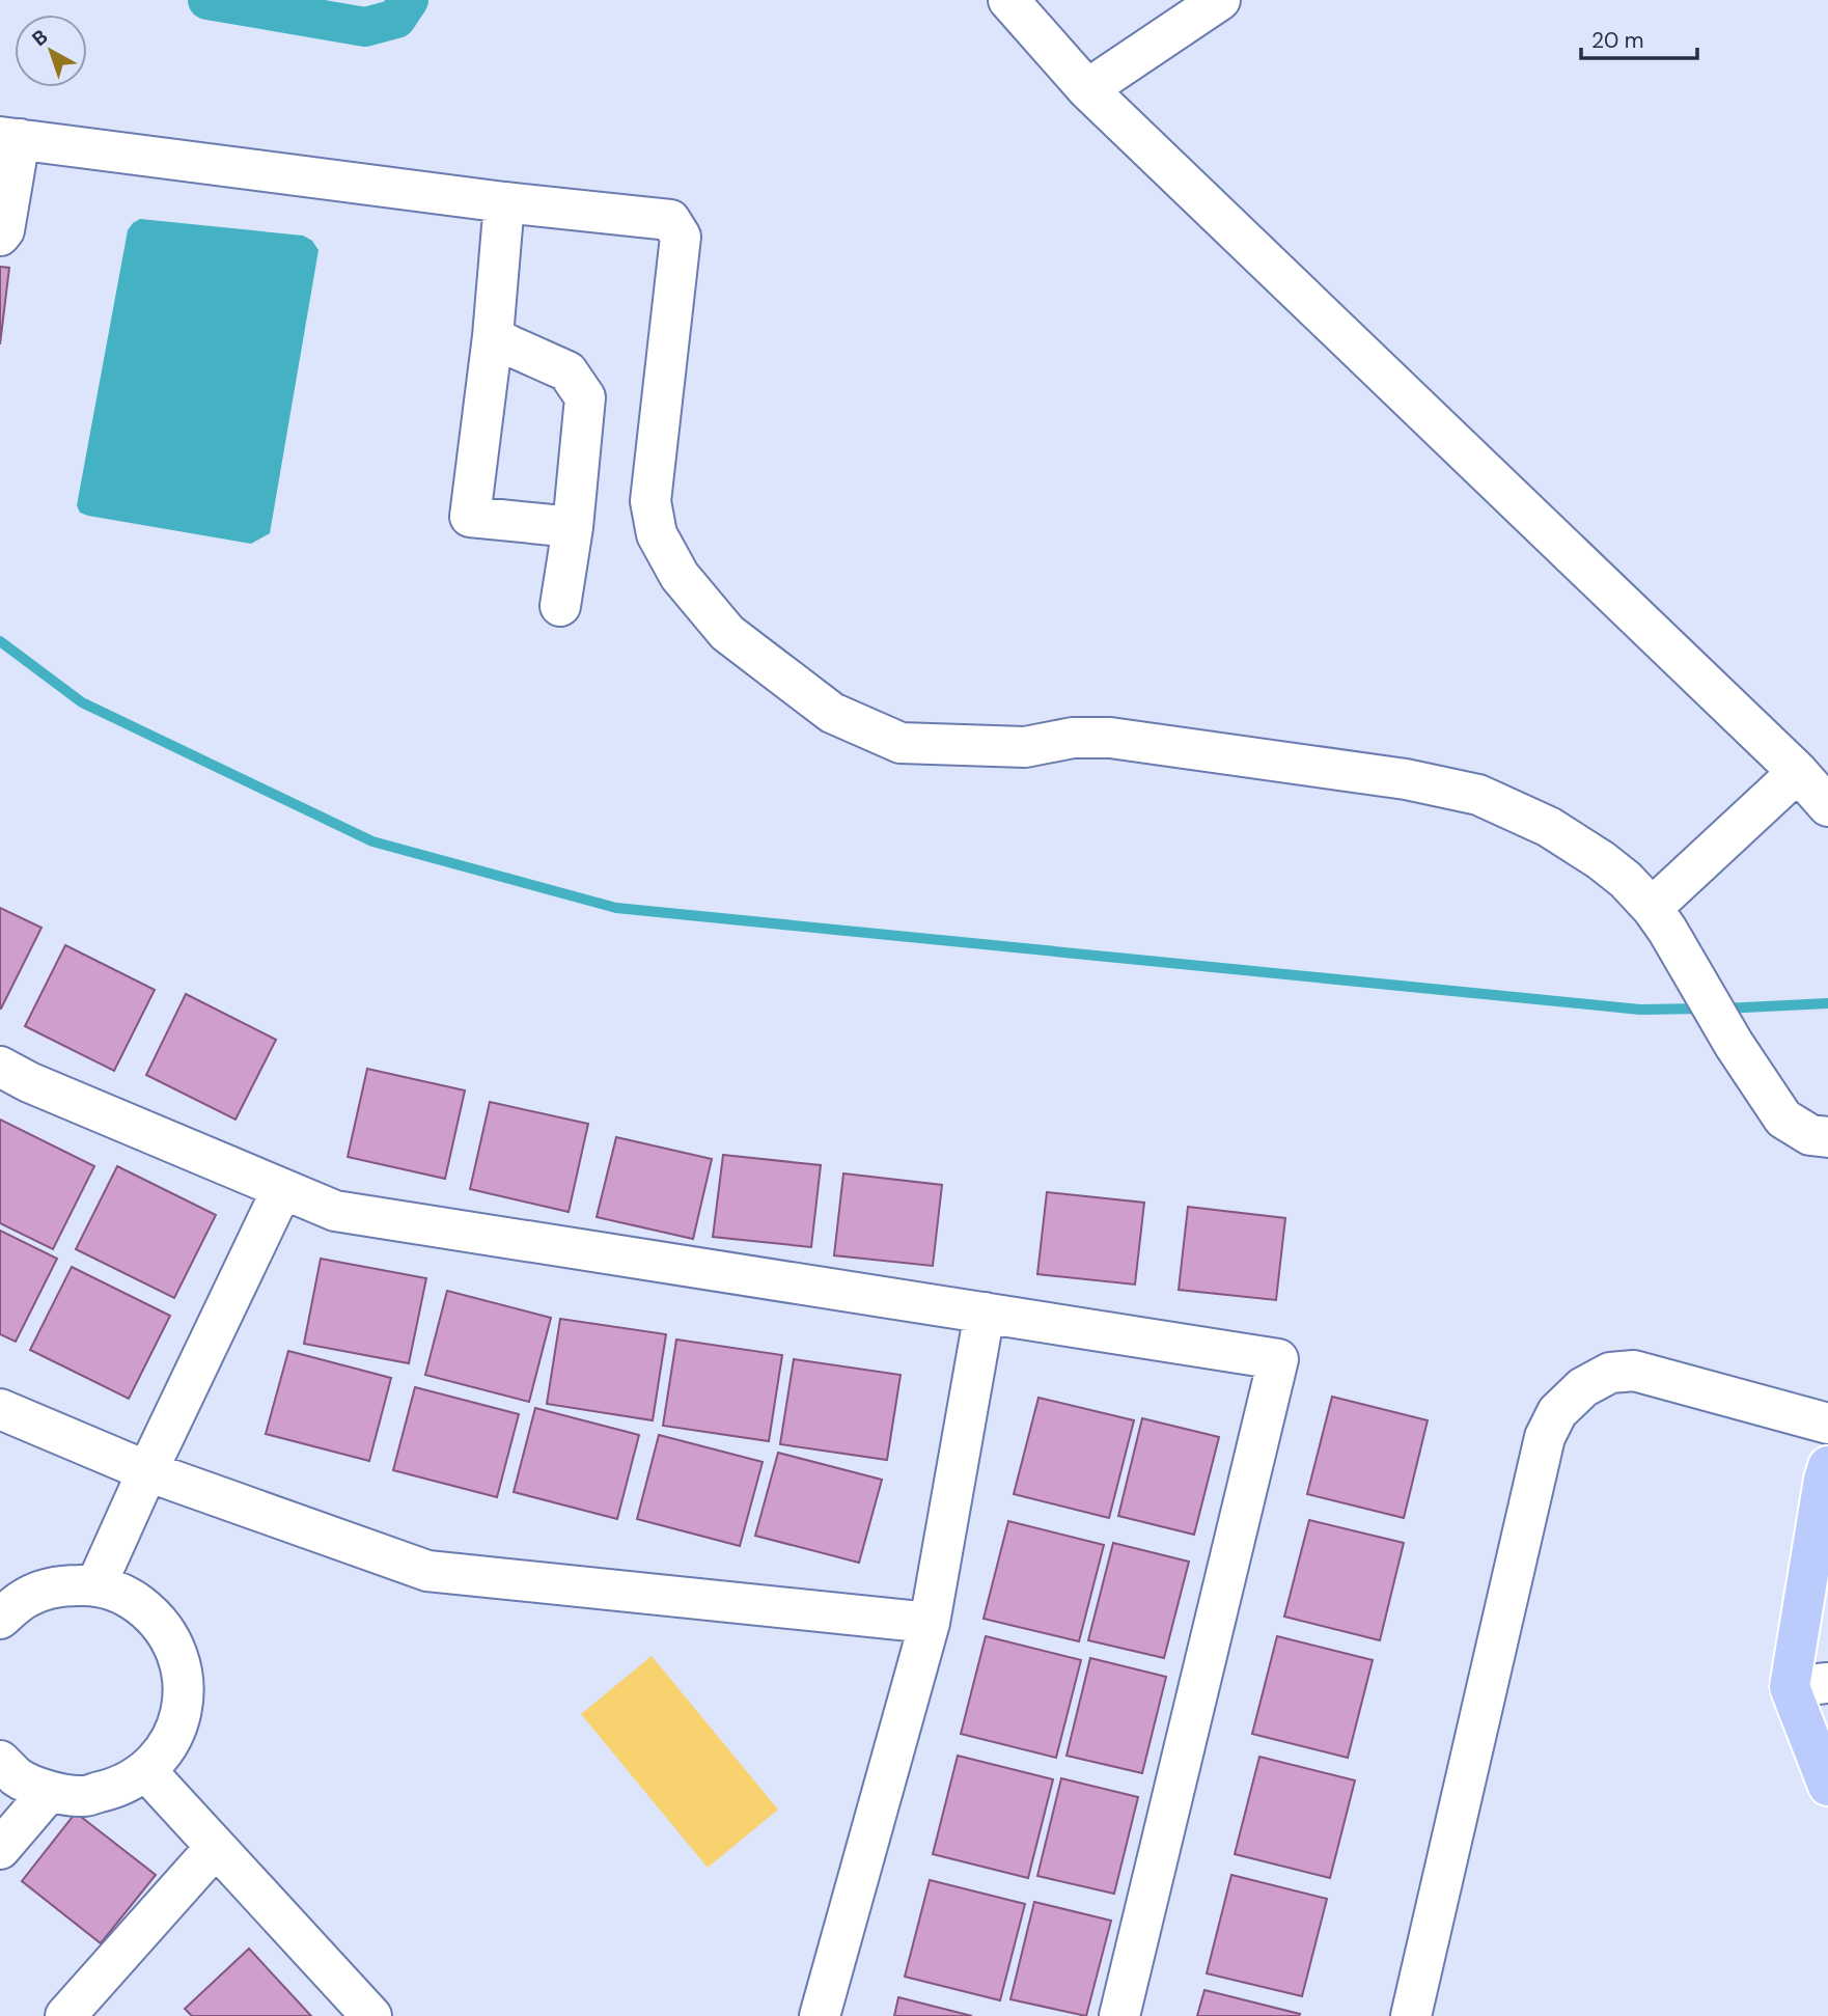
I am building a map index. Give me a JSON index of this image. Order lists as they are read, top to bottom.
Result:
{
  "scale_bar": "20 m",
  "north": "top left"
}
